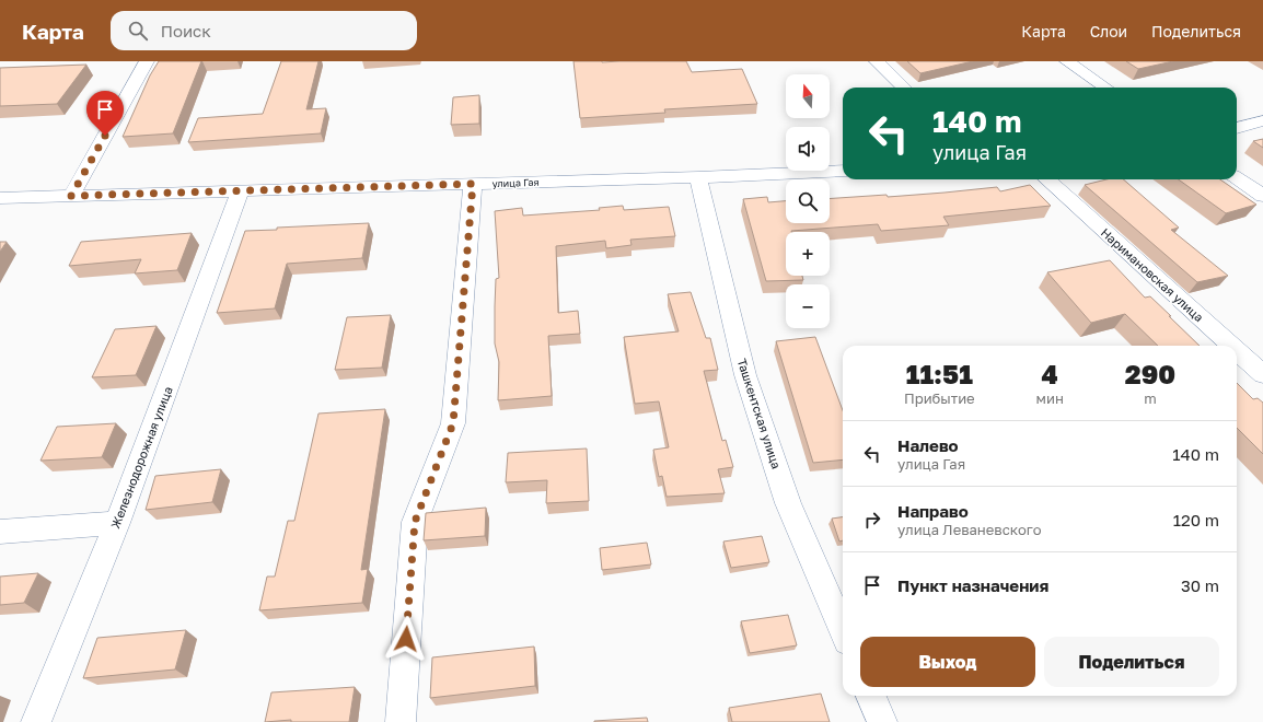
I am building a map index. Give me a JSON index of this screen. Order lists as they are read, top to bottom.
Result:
{
  "streets": {
    "street": [
      "улица Гая",
      "Наримановская улица",
      "Ташкентская улица",
      "Железнодорожная улица"
    ]
  },
  "crossings": [
    ["улица Гая", "Ташкентская улица"],
    ["улица Гая", "Железнодорожная улица"]
  ],
  "north": "top",
  "page": {
    "header": "Карта",
    "search": "Поиск",
    "nav": ["Карта", "Слои", "Поделиться"],
    "map_buttons": ["+", "−"],
    "turn": ["140 m", "улица Гая"],
    "eta": [
      "11:51",
      "Прибытие",
      "4",
      "мин",
      "290",
      "m"
    ],
    "list": [
      {
        "name": "Налево",
        "note": "улица Гая",
        "value": "140 m"
      },
      {
        "name": "Направо",
        "note": "улица Леваневского",
        "value": "120 m"
      },
      {
        "name": "Пункт назначения",
        "value": "30 m"
      }
    ],
    "buttons": ["Выход", "Поделиться"]
  }
}
